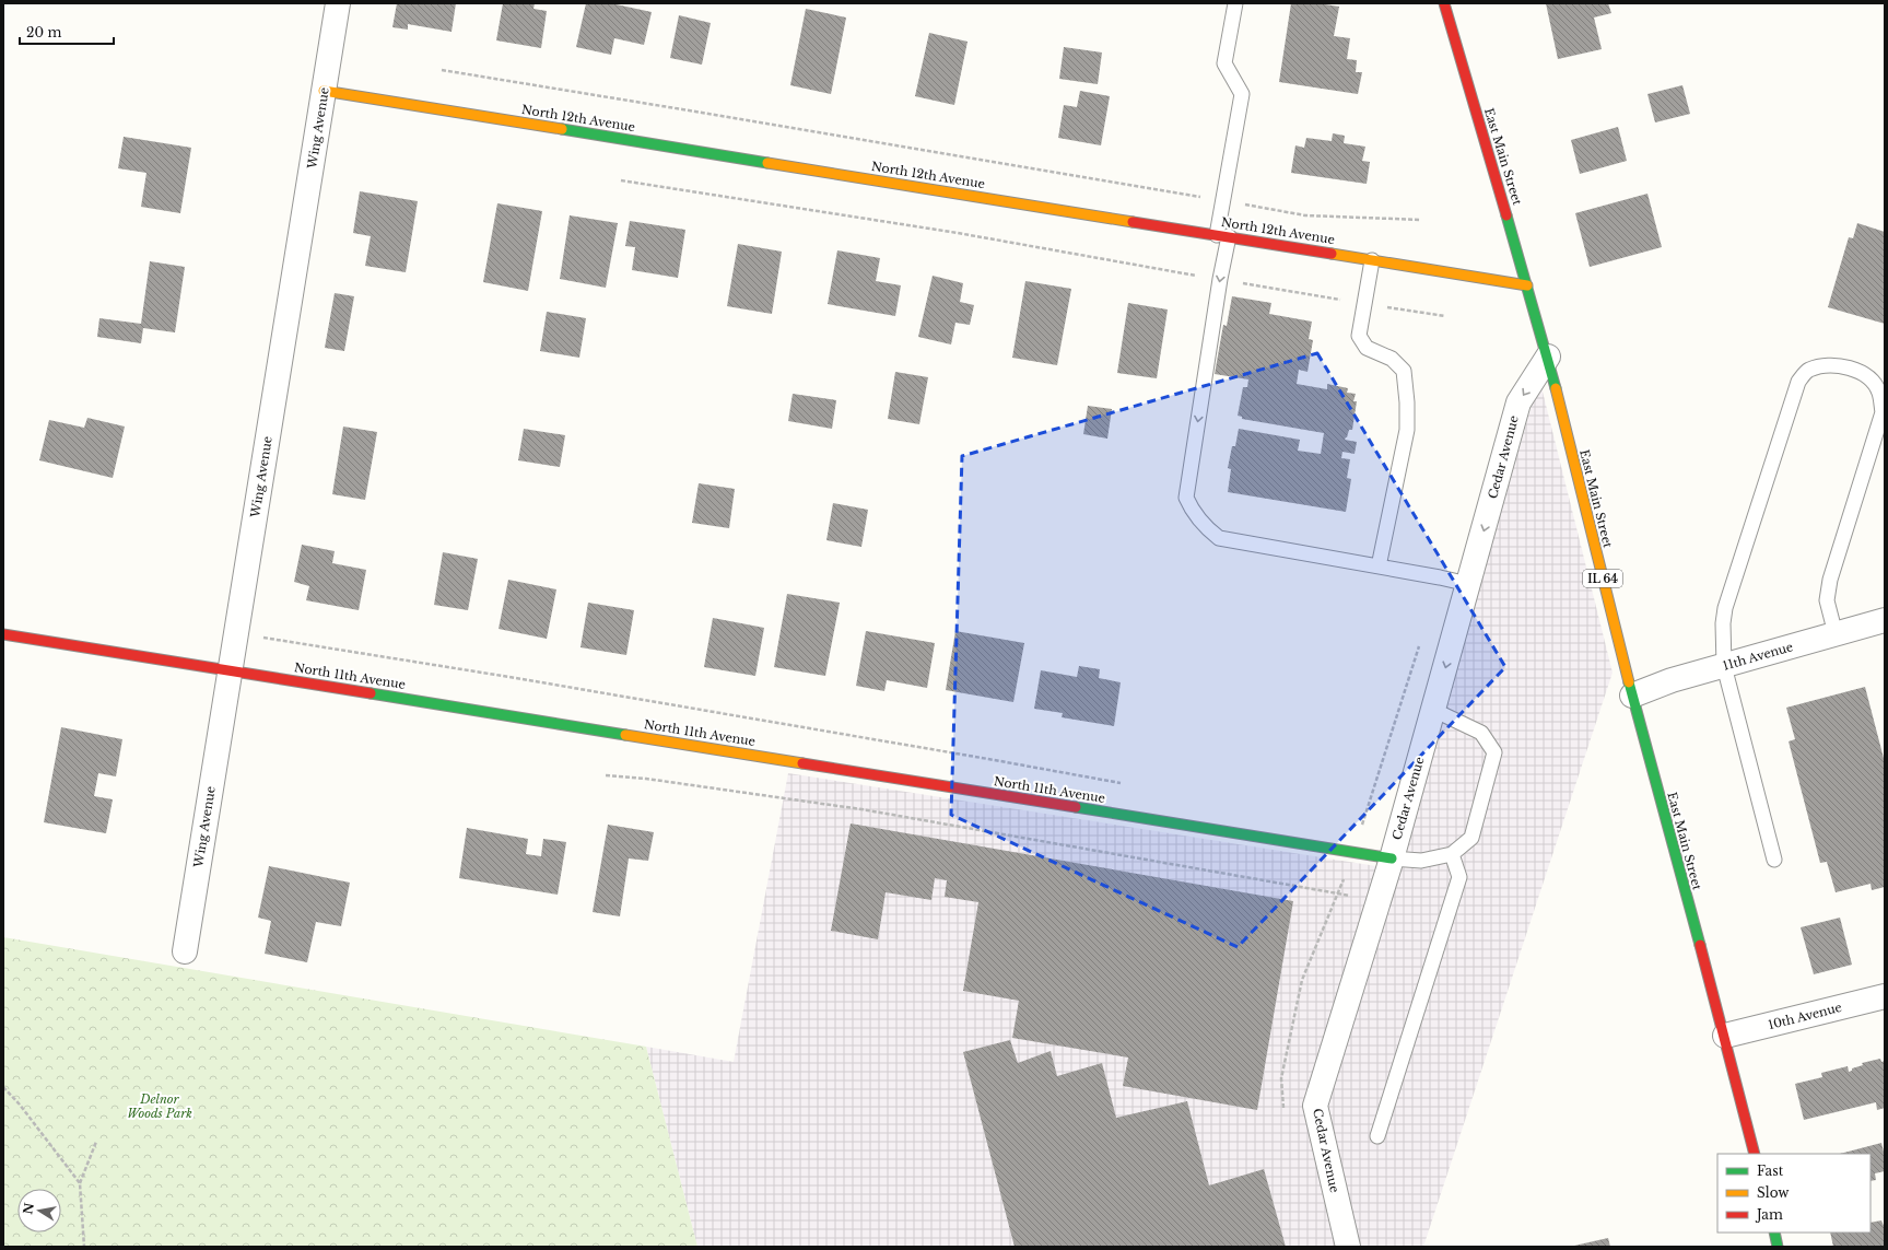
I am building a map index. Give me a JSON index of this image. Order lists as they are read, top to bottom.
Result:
{
  "streets": {
    "street": [
      "North 12th Avenue",
      "Wing Avenue",
      "East Main Street",
      "Cedar Avenue",
      "IL 64",
      "11th Avenue",
      "North 11th Avenue",
      "10th Avenue"
    ]
  },
  "crossings": [
    ["North 12th Avenue", "Wing Avenue"],
    ["North 12th Avenue", "East Main Street"],
    ["Wing Avenue", "North 11th Avenue"],
    ["East Main Street", "Cedar Avenue"],
    ["East Main Street", "11th Avenue"],
    ["East Main Street", "10th Avenue"],
    ["Cedar Avenue", "North 11th Avenue"]
  ],
  "one_way": ["Cedar Avenue"],
  "parks": ["Delnor Woods Park"],
  "legend": ["Fast", "Slow", "Jam"],
  "scale_bar": "20 m",
  "north": "left"
}
